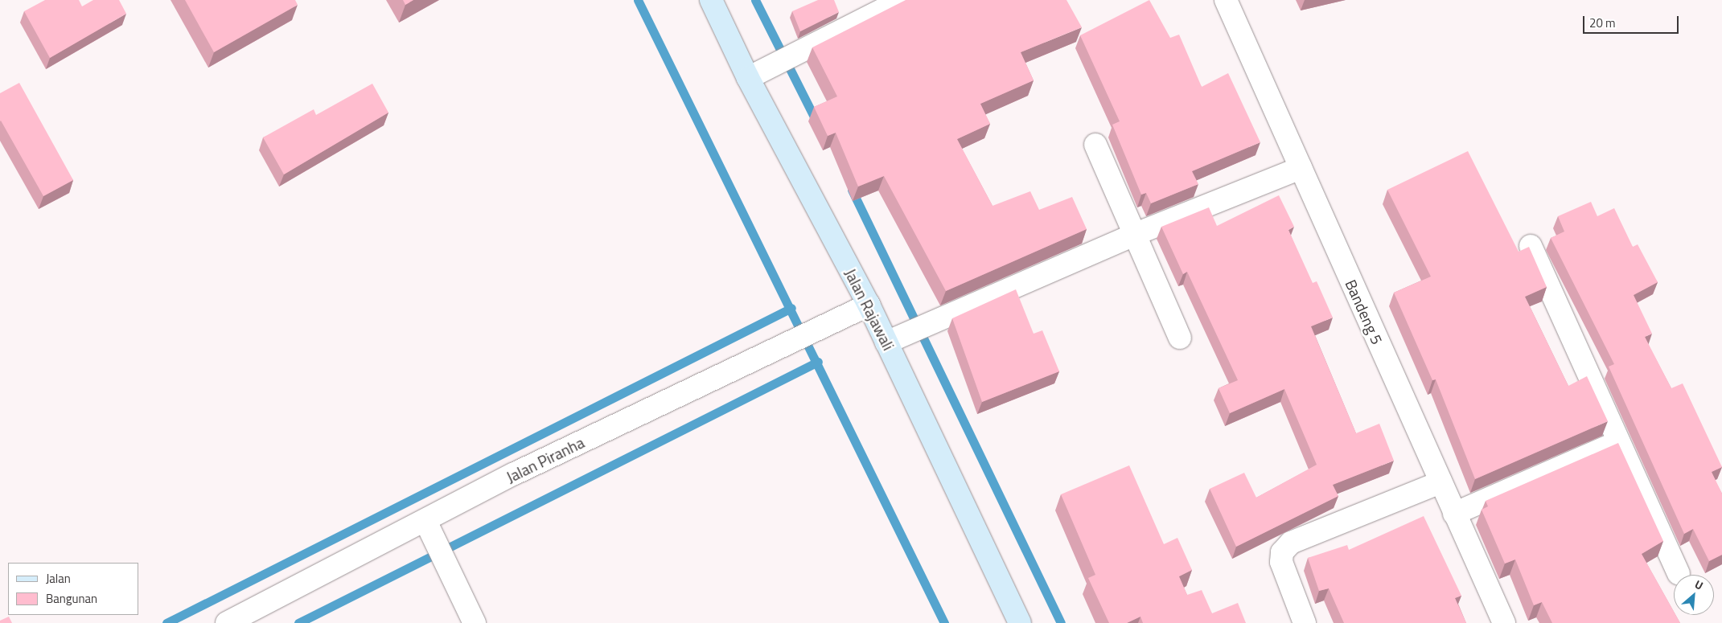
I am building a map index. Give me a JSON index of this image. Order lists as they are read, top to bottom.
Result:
{
  "streets": {
    "main road": ["Jalan Rajawali"],
    "street": ["Bandeng 5", "Jalan Piranha"]
  },
  "crossings": [
    ["Jalan Rajawali", "Jalan Piranha"]
  ],
  "legend": ["Jalan", "Bangunan"],
  "scale_bar": "20 m",
  "north": "top right"
}
